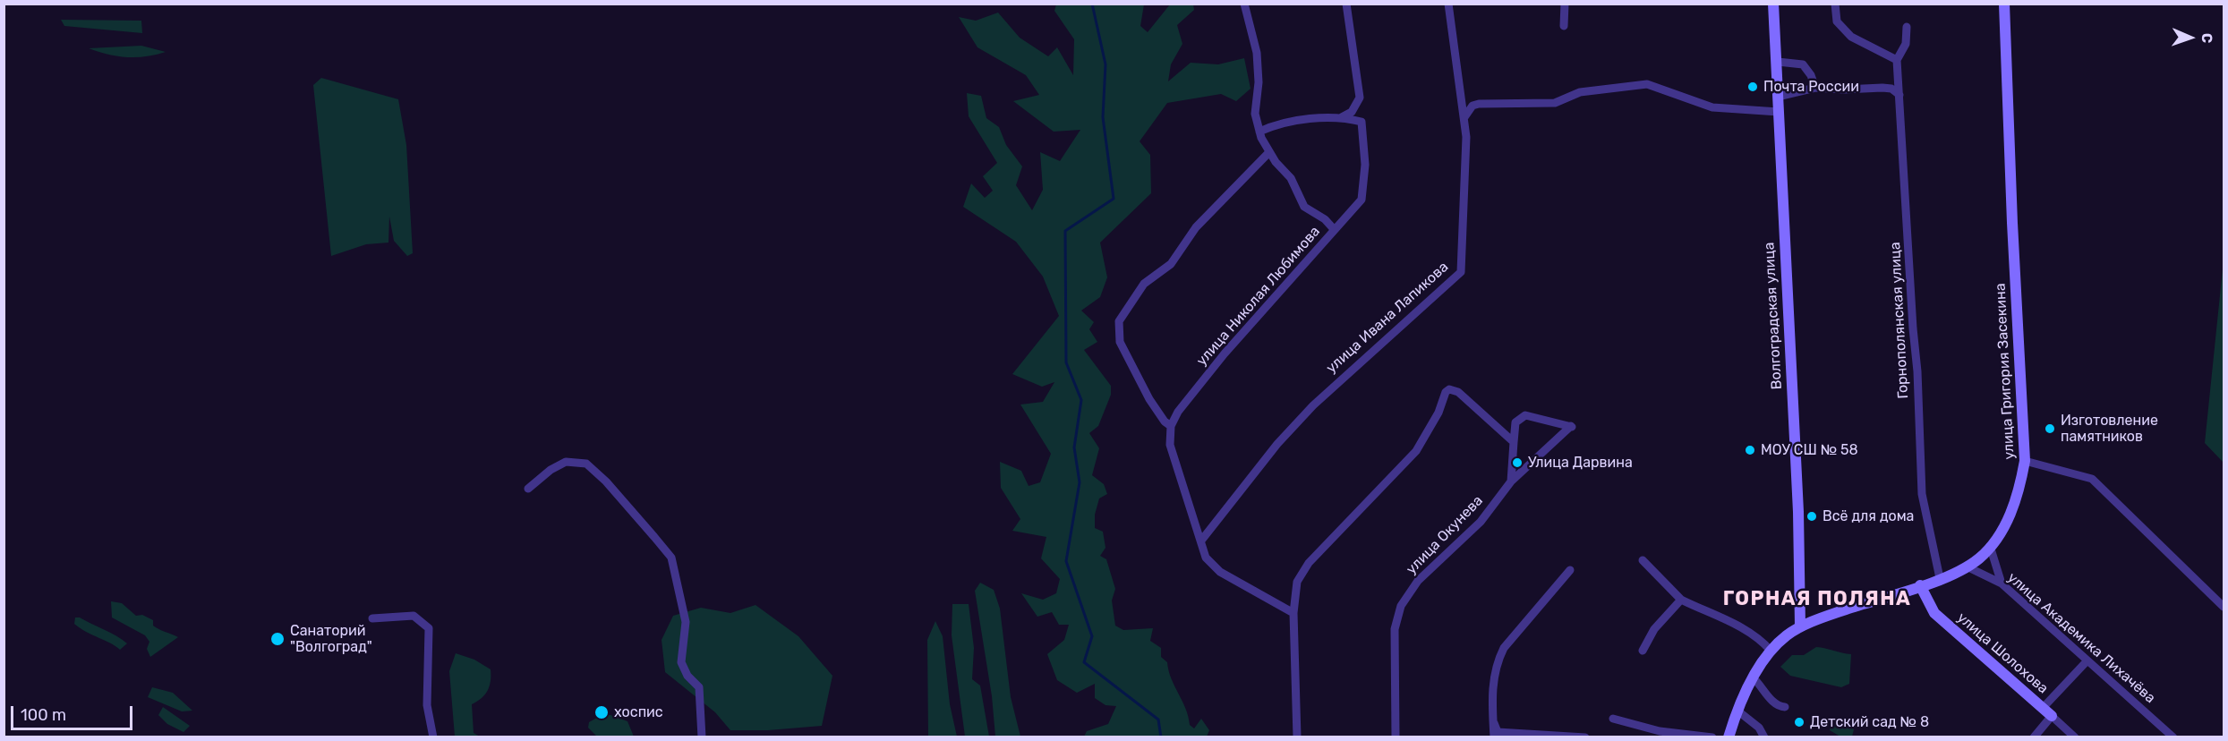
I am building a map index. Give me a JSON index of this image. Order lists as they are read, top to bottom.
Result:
{
  "streets": {
    "main road": ["Волгоградская улица", "улица Григория Засекина", "улица Шолохова"],
    "street": [
      "улица Николая Любимова",
      "улица Ивана Лапикова",
      "Горнополянская улица",
      "улица Окунева",
      "улица Академика Лихачёва"
    ]
  },
  "crossings": [
    ["Волгоградская улица", "улица Григория Засекина"],
    ["Горнополянская улица", "улица Григория Засекина"],
    ["улица Григория Засекина", "улица Академика Лихачёва"],
    ["улица Григория Засекина", "улица Шолохова"]
  ],
  "districts": ["ГОРНАЯ ПОЛЯНА"],
  "places": [
    "Почта России",
    "Изготовление памятников",
    "МОУ СШ № 58",
    "Улица Дарвина",
    "Всё для дома",
    "Санаторий \"Волгоград\"",
    "хоспис",
    "Детский сад № 8"
  ],
  "scale_bar": "100 m",
  "north": "right"
}
